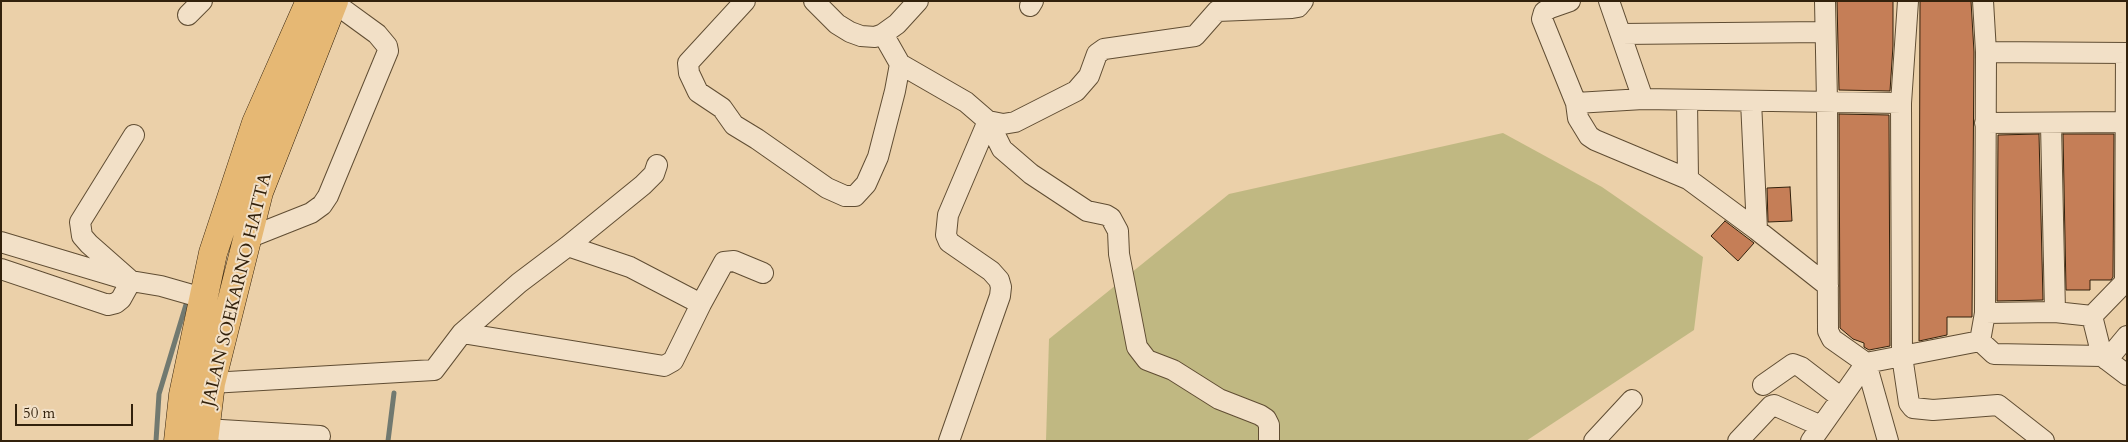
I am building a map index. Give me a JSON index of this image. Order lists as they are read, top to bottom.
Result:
{
  "streets": {
    "highway": ["JALAN SOEKARNO HATTA"]
  },
  "scale_bar": "50 m"
}
